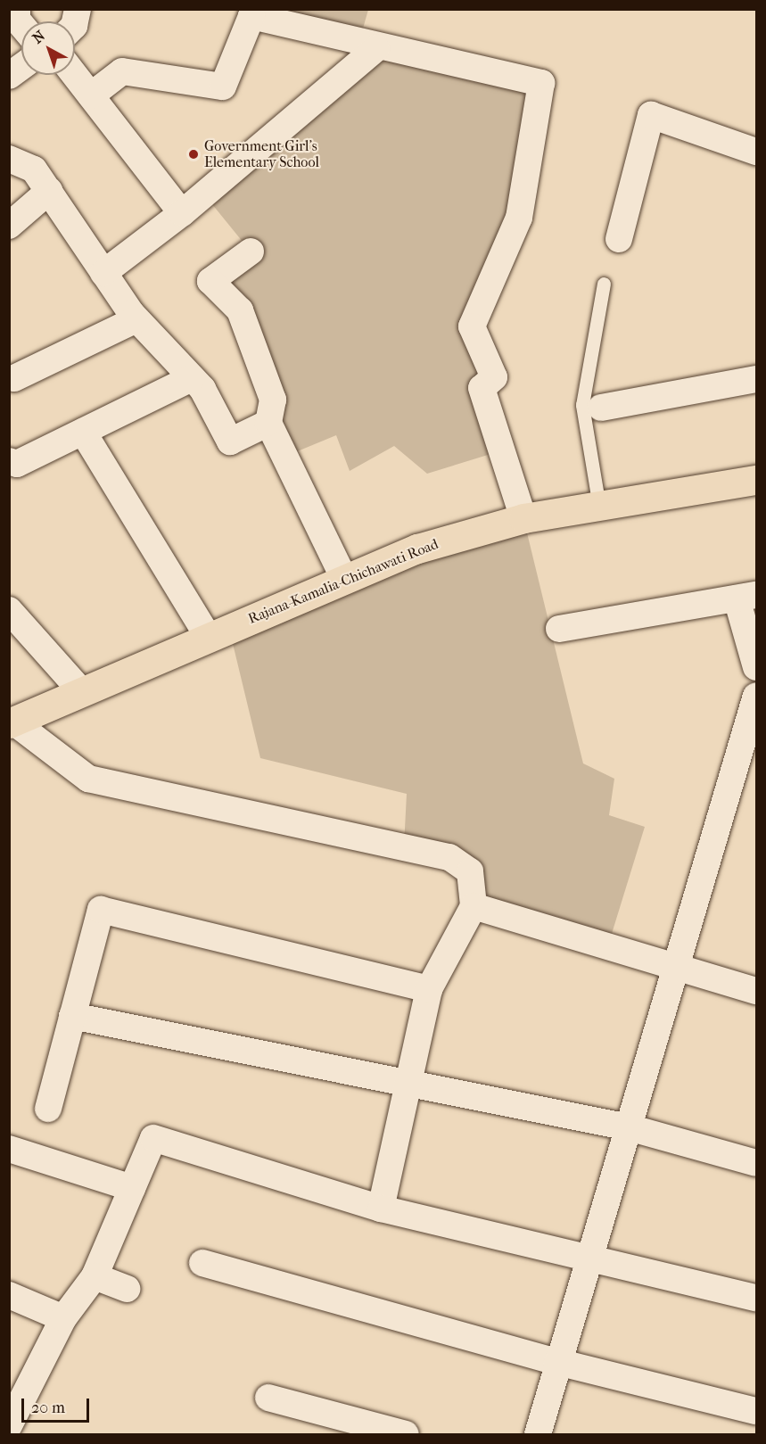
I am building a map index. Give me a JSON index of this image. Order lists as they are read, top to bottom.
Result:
{
  "streets": {
    "main road": ["Rajana-Kamalia-Chichawati Road"]
  },
  "places": ["Government Girl's Elementary School"],
  "scale_bar": "20 m",
  "north": "top left"
}
